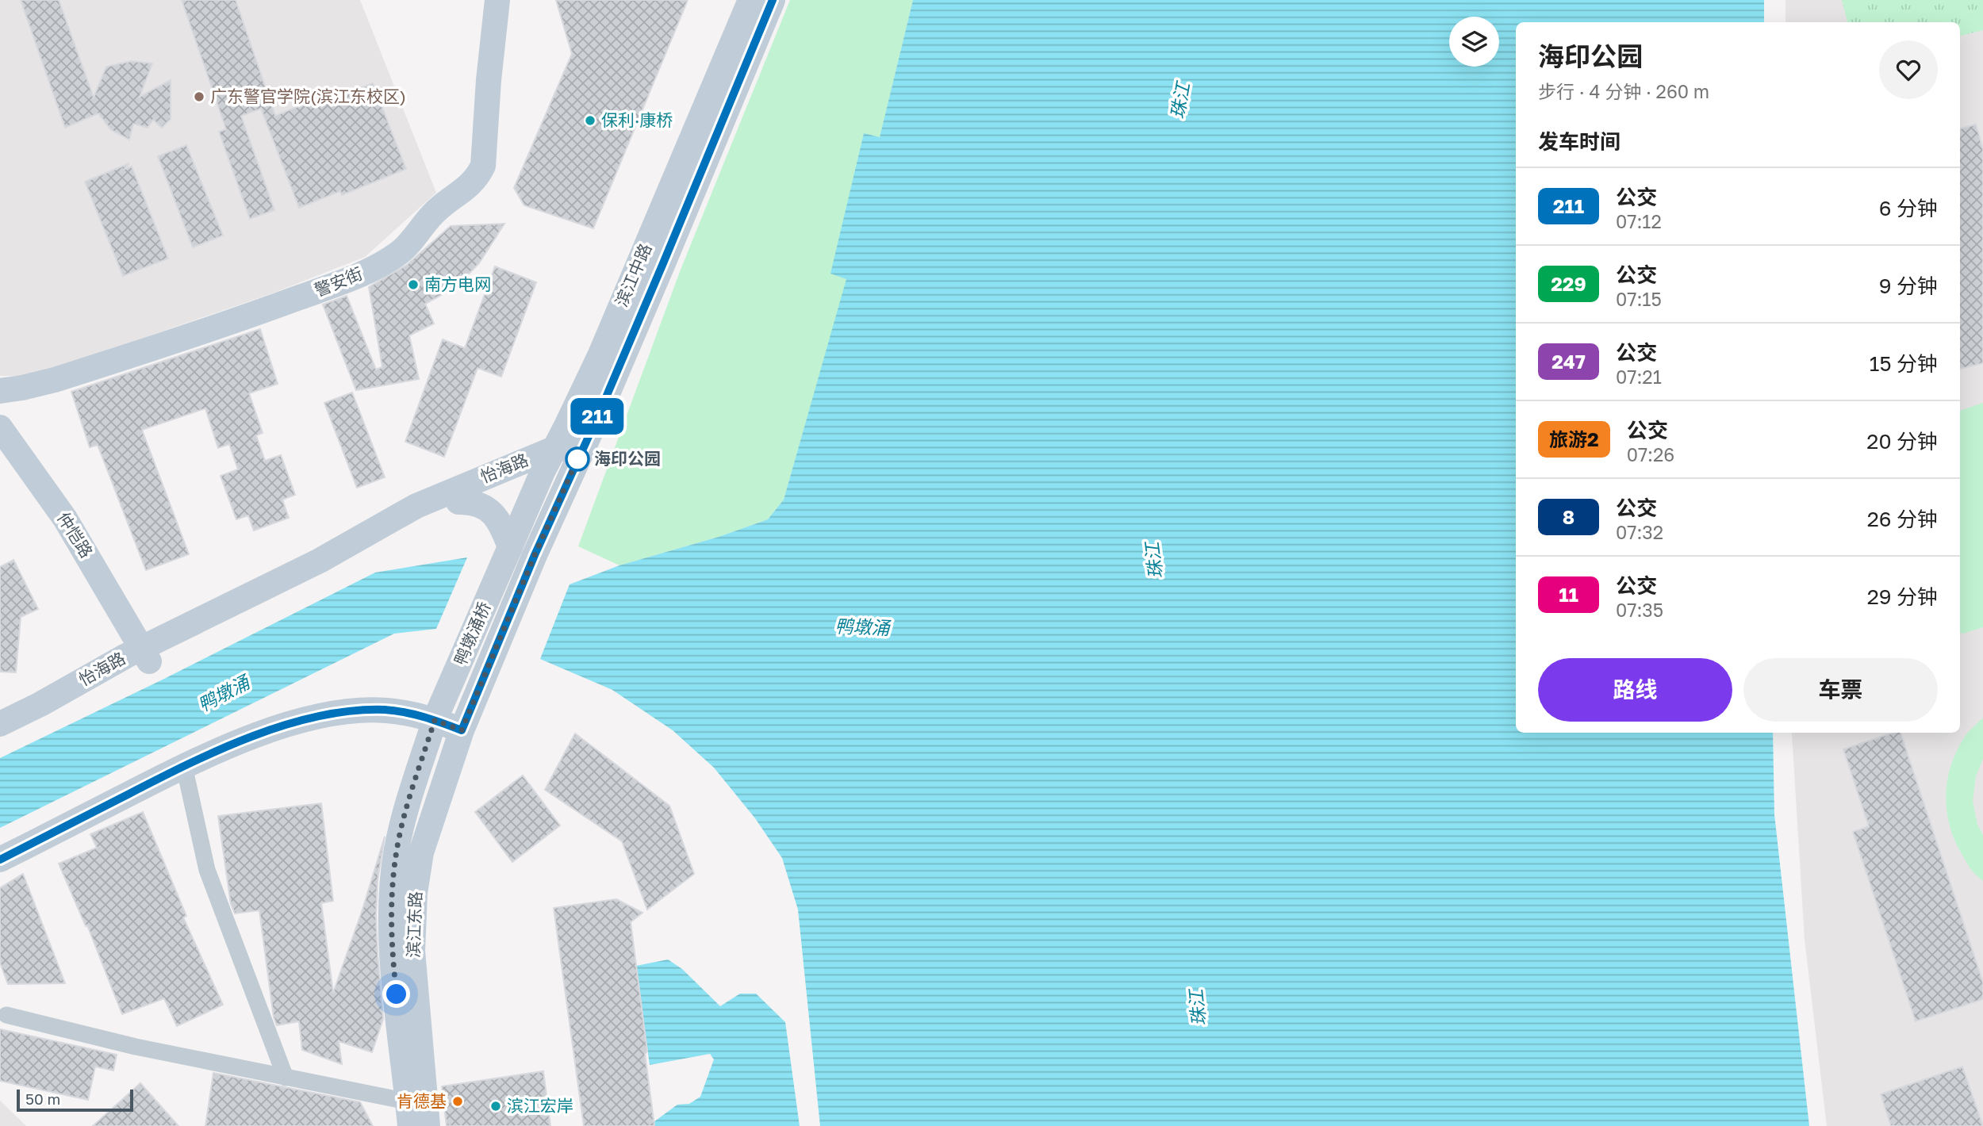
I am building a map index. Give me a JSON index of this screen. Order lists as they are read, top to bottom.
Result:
{
  "streets": {
    "street": [
      "滨江中路",
      "警安街",
      "怡海路",
      "仲恺路",
      "鸭墩涌桥",
      "滨江东路"
    ]
  },
  "crossings": [
    ["滨江中路", "怡海路"],
    ["滨江中路", "鸭墩涌桥"],
    ["怡海路", "仲恺路"],
    ["鸭墩涌桥", "滨江东路"]
  ],
  "water": ["珠江", "鸭墩涌"],
  "places": [
    "广东警官学院(滨江东校区)",
    "保利·康桥",
    "南方电网",
    "海印公园",
    "肯德基",
    "滨江宏岸"
  ],
  "lines": ["bus line 211"],
  "scale_bar": "50 m",
  "page": {
    "on_map": "211",
    "heading": [
      ["海印公园", "步行 · 4 分钟 · 260 m"],
      "发车时间"
    ],
    "list": [
      {
        "mark": "211",
        "name": "公交",
        "note": "07:12",
        "value": "6 分钟"
      },
      {
        "mark": "229",
        "name": "公交",
        "note": "07:15",
        "value": "9 分钟"
      },
      {
        "mark": "247",
        "name": "公交",
        "note": "07:21",
        "value": "15 分钟"
      },
      {
        "mark": "旅游2",
        "name": "公交",
        "note": "07:26",
        "value": "20 分钟"
      },
      {
        "mark": "8",
        "name": "公交",
        "note": "07:32",
        "value": "26 分钟"
      },
      {
        "mark": "11",
        "name": "公交",
        "note": "07:35",
        "value": "29 分钟"
      }
    ],
    "buttons": ["路线", "车票"],
    "scale": "50 m"
  }
}
